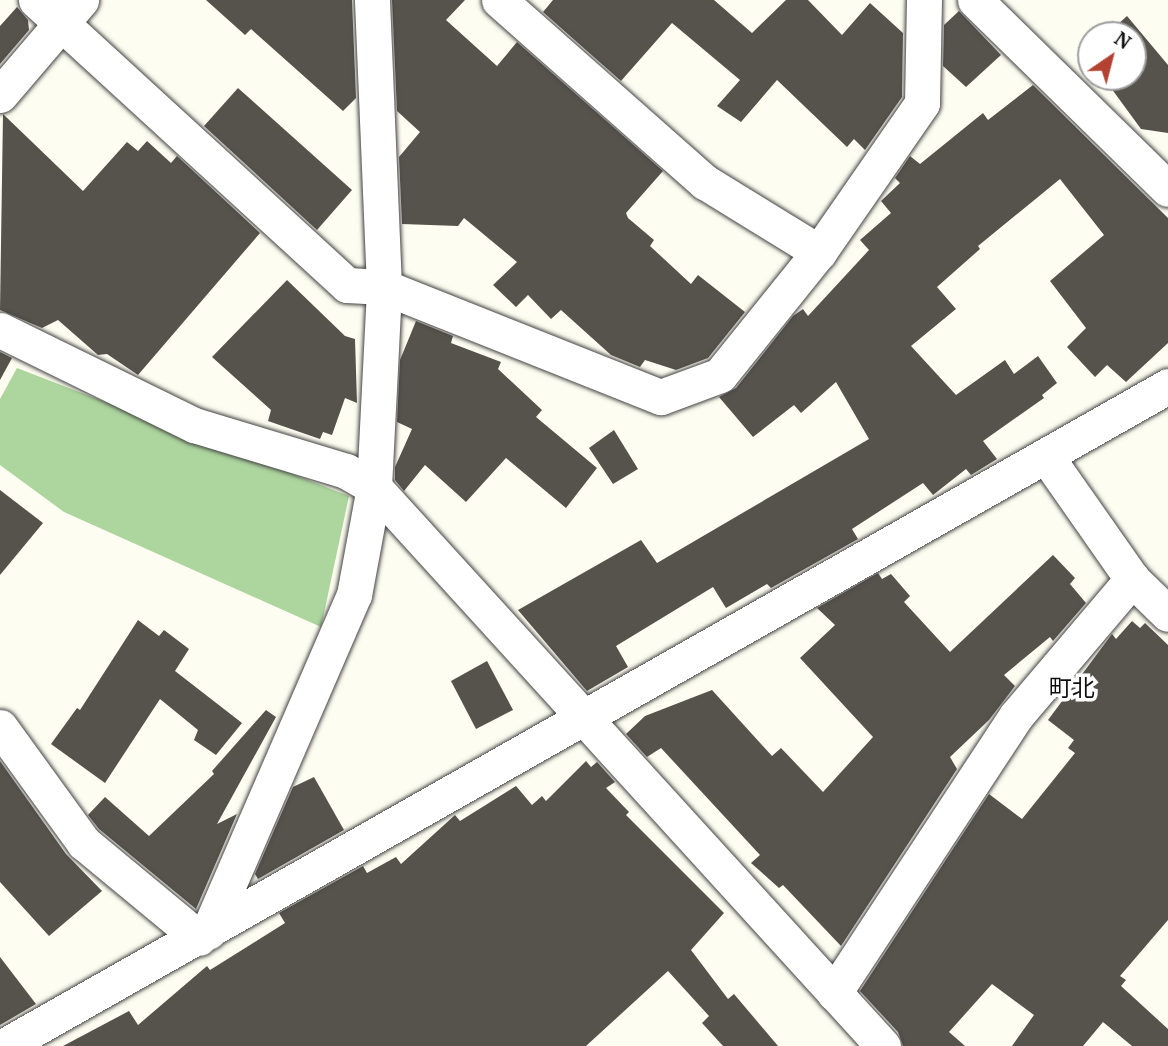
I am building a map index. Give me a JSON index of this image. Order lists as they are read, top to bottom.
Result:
{
  "districts": ["町北"],
  "north": "top right"
}
